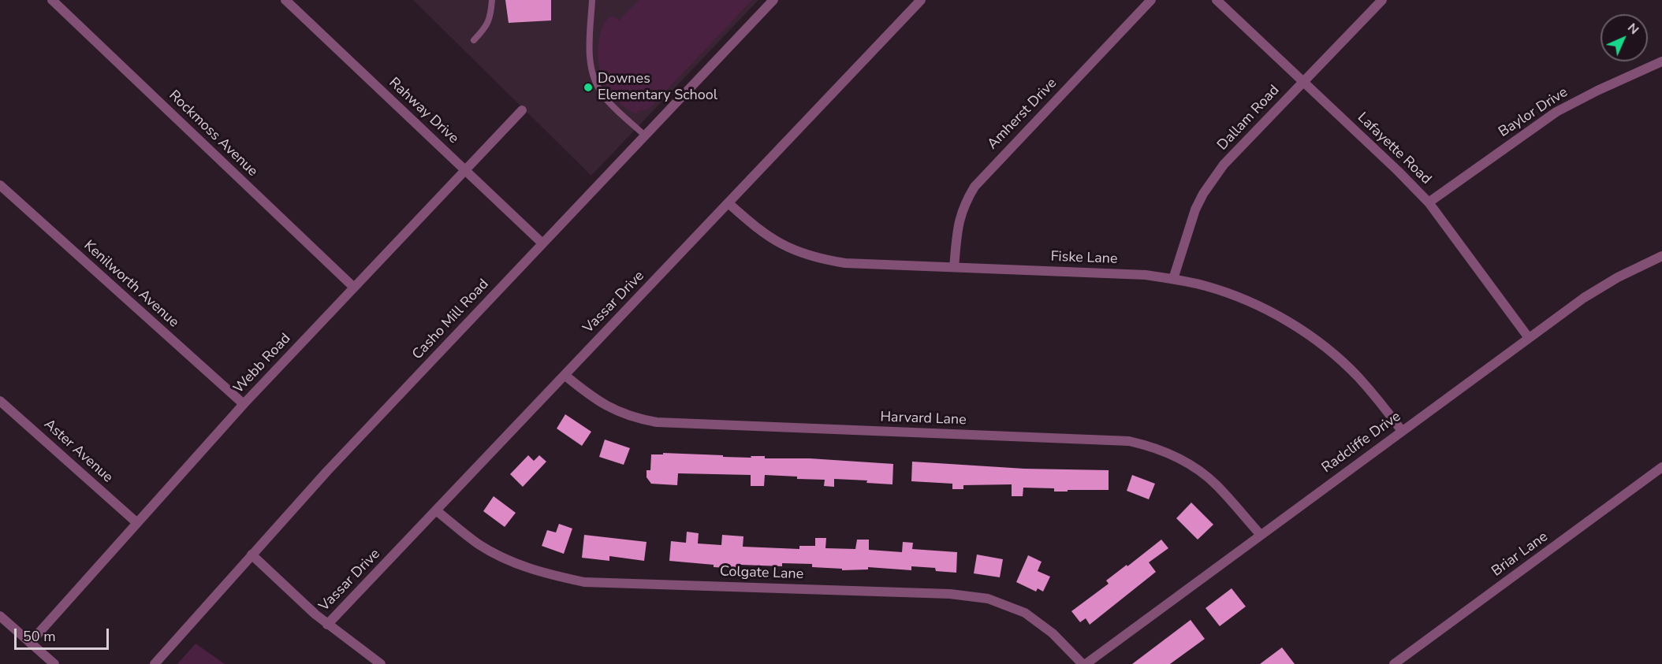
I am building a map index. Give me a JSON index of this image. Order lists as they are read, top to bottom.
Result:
{
  "streets": {
    "street": [
      "Rahway Drive",
      "Baylor Drive",
      "Amherst Drive",
      "Dallam Road",
      "Rockmoss Avenue",
      "Lafayette Road",
      "Fiske Lane",
      "Kenilworth Avenue",
      "Vassar Drive",
      "Casho Mill Road",
      "Webb Road",
      "Harvard Lane",
      "Radcliffe Drive",
      "Aster Avenue",
      "Briar Lane",
      "Colgate Lane"
    ]
  },
  "crossings": [
    ["Rahway Drive", "Casho Mill Road"],
    ["Rahway Drive", "Webb Road"],
    ["Baylor Drive", "Lafayette Road"],
    ["Amherst Drive", "Fiske Lane"],
    ["Dallam Road", "Lafayette Road"],
    ["Dallam Road", "Fiske Lane"],
    ["Rockmoss Avenue", "Webb Road"],
    ["Lafayette Road", "Radcliffe Drive"],
    ["Fiske Lane", "Vassar Drive"],
    ["Fiske Lane", "Radcliffe Drive"],
    ["Kenilworth Avenue", "Webb Road"],
    ["Vassar Drive", "Harvard Lane"],
    ["Vassar Drive", "Colgate Lane"],
    ["Webb Road", "Aster Avenue"],
    ["Harvard Lane", "Radcliffe Drive"],
    ["Radcliffe Drive", "Colgate Lane"]
  ],
  "places": ["Downes Elementary School"],
  "scale_bar": "50 m",
  "north": "top right"
}
